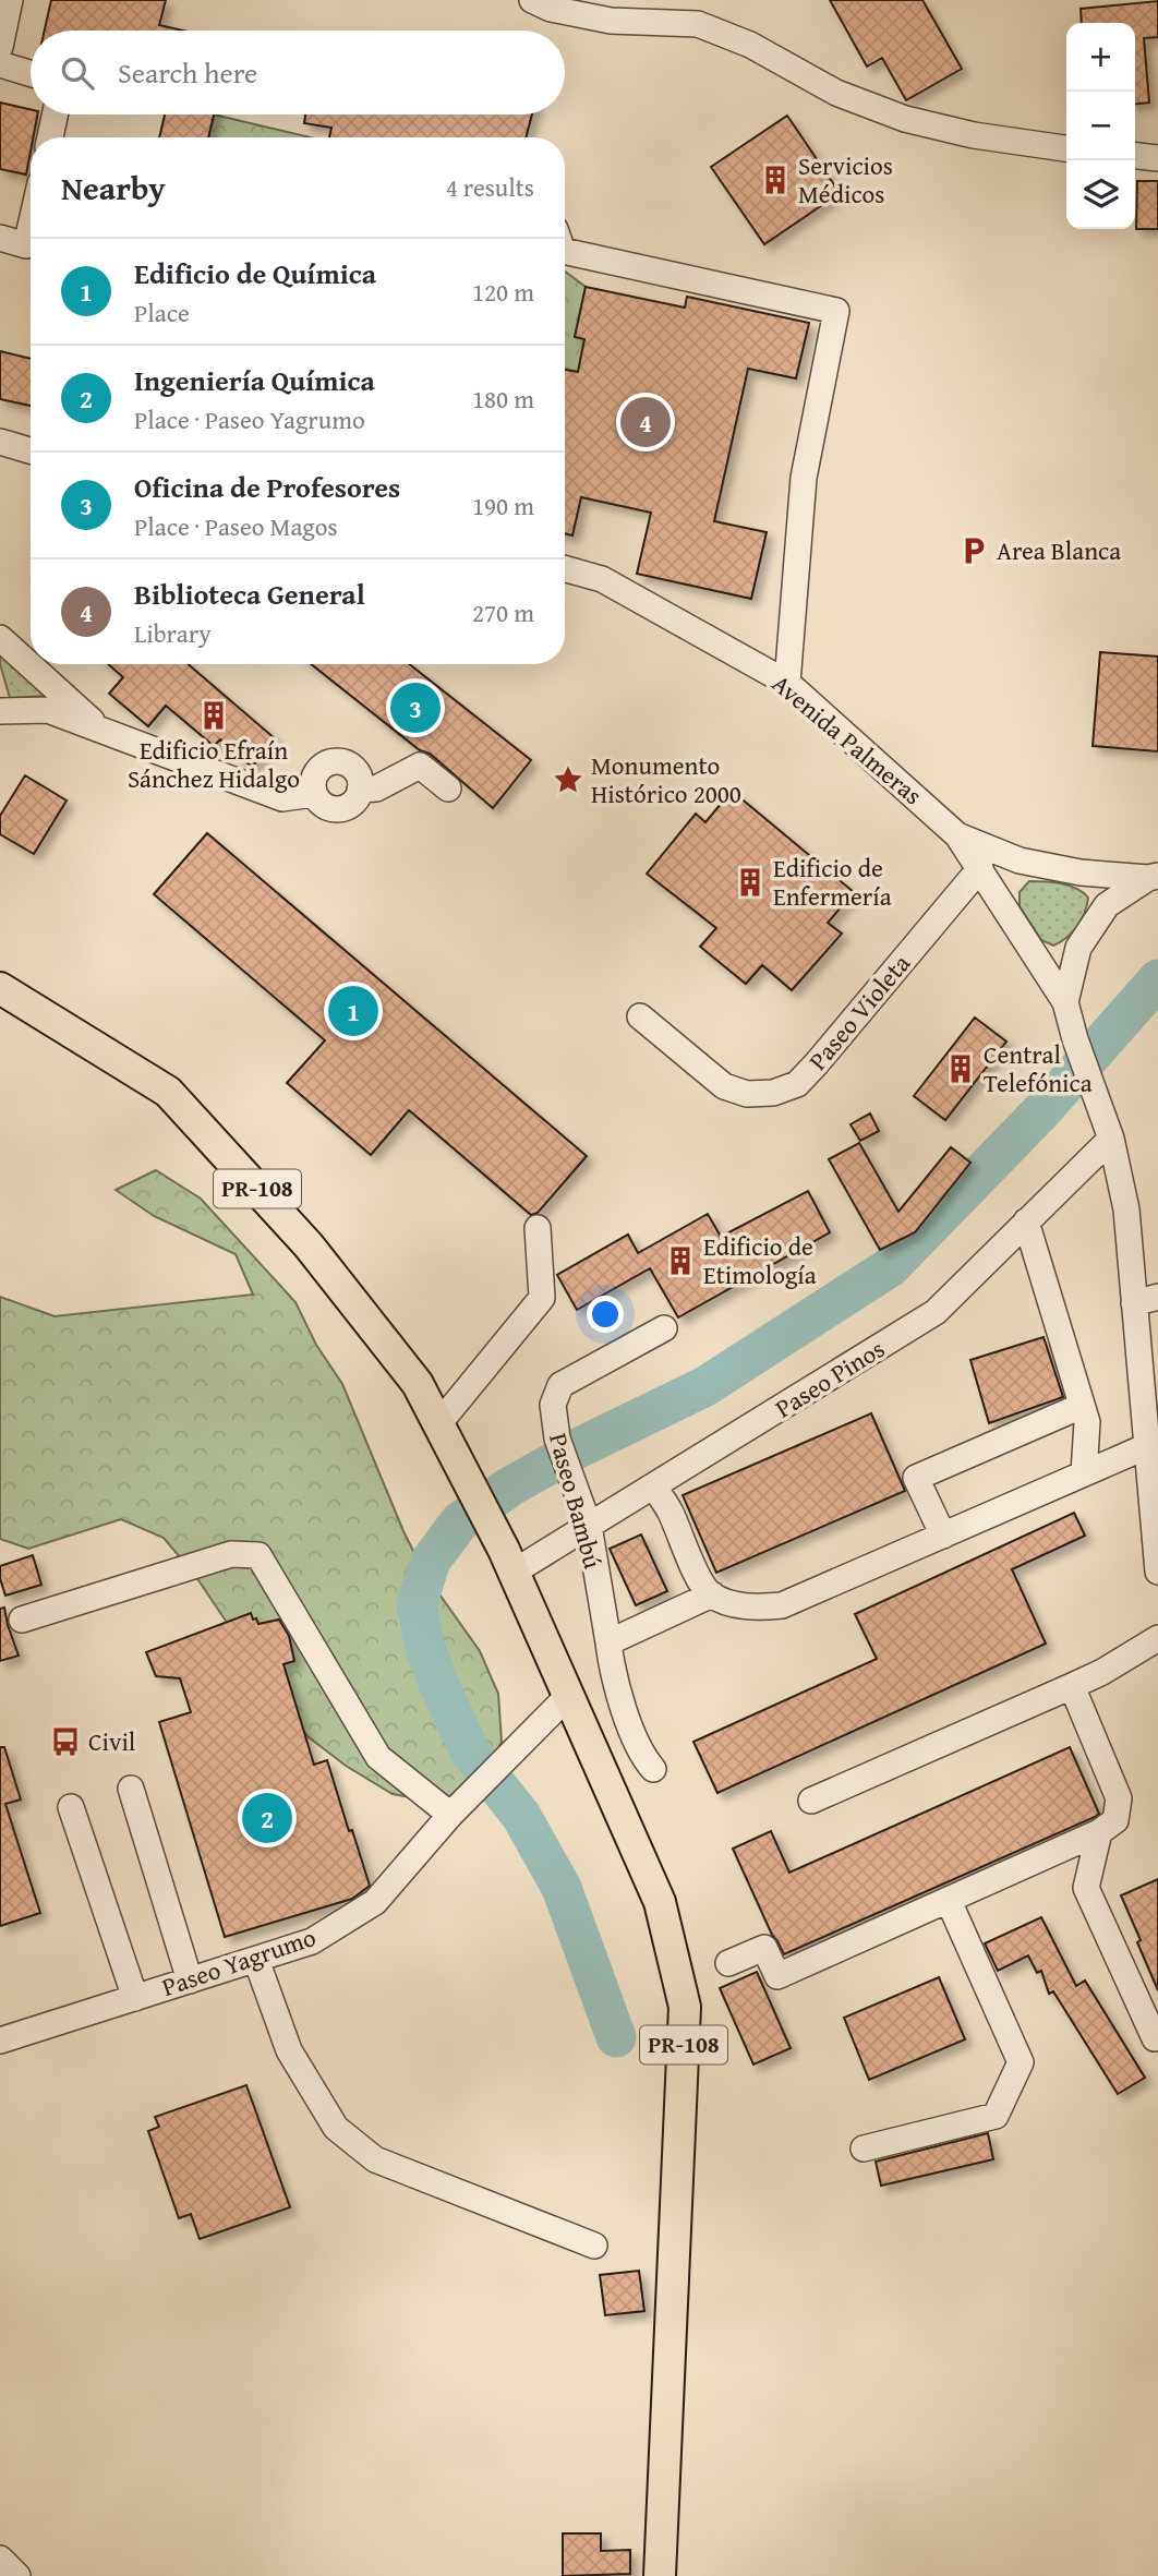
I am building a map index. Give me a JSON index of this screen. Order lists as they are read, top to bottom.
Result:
{
  "streets": {
    "main road": ["PR-108"],
    "street": [
      "Avenida Palmeras",
      "Paseo Violeta",
      "Paseo Pinos",
      "Paseo Bambú",
      "Paseo Yagrumo"
    ]
  },
  "crossings": [
    ["PR-108", "Paseo Pinos"],
    ["PR-108", "Paseo Yagrumo"],
    ["Paseo Pinos", "Paseo Bambú"]
  ],
  "places": {
    "building": [
      "Servicios Médicos",
      "Edificio Efraín Sánchez Hidalgo",
      "Edificio de Enfermería",
      "Central Telefónica",
      "Edificio de Etimología"
    ],
    "parking": ["Area Blanca"],
    "place": ["Monumento Histórico 2000"],
    "bus stop": ["Civil"]
  },
  "page": {
    "map_buttons": ["+", "−"],
    "search": "Search here",
    "heading": ["Nearby", "4 results"],
    "list": [
      {
        "mark": "1",
        "name": "Edificio de Química",
        "note": "Place",
        "value": "120 m"
      },
      {
        "mark": "2",
        "name": "Ingeniería Química",
        "note": "Place · Paseo Yagrumo",
        "value": "180 m"
      },
      {
        "mark": "3",
        "name": "Oficina de Profesores",
        "note": "Place · Paseo Magos",
        "value": "190 m"
      },
      {
        "mark": "4",
        "name": "Biblioteca General",
        "note": "Library",
        "value": "270 m"
      }
    ],
    "pins": [
      "4",
      "3",
      "1",
      "2"
    ]
  }
}
